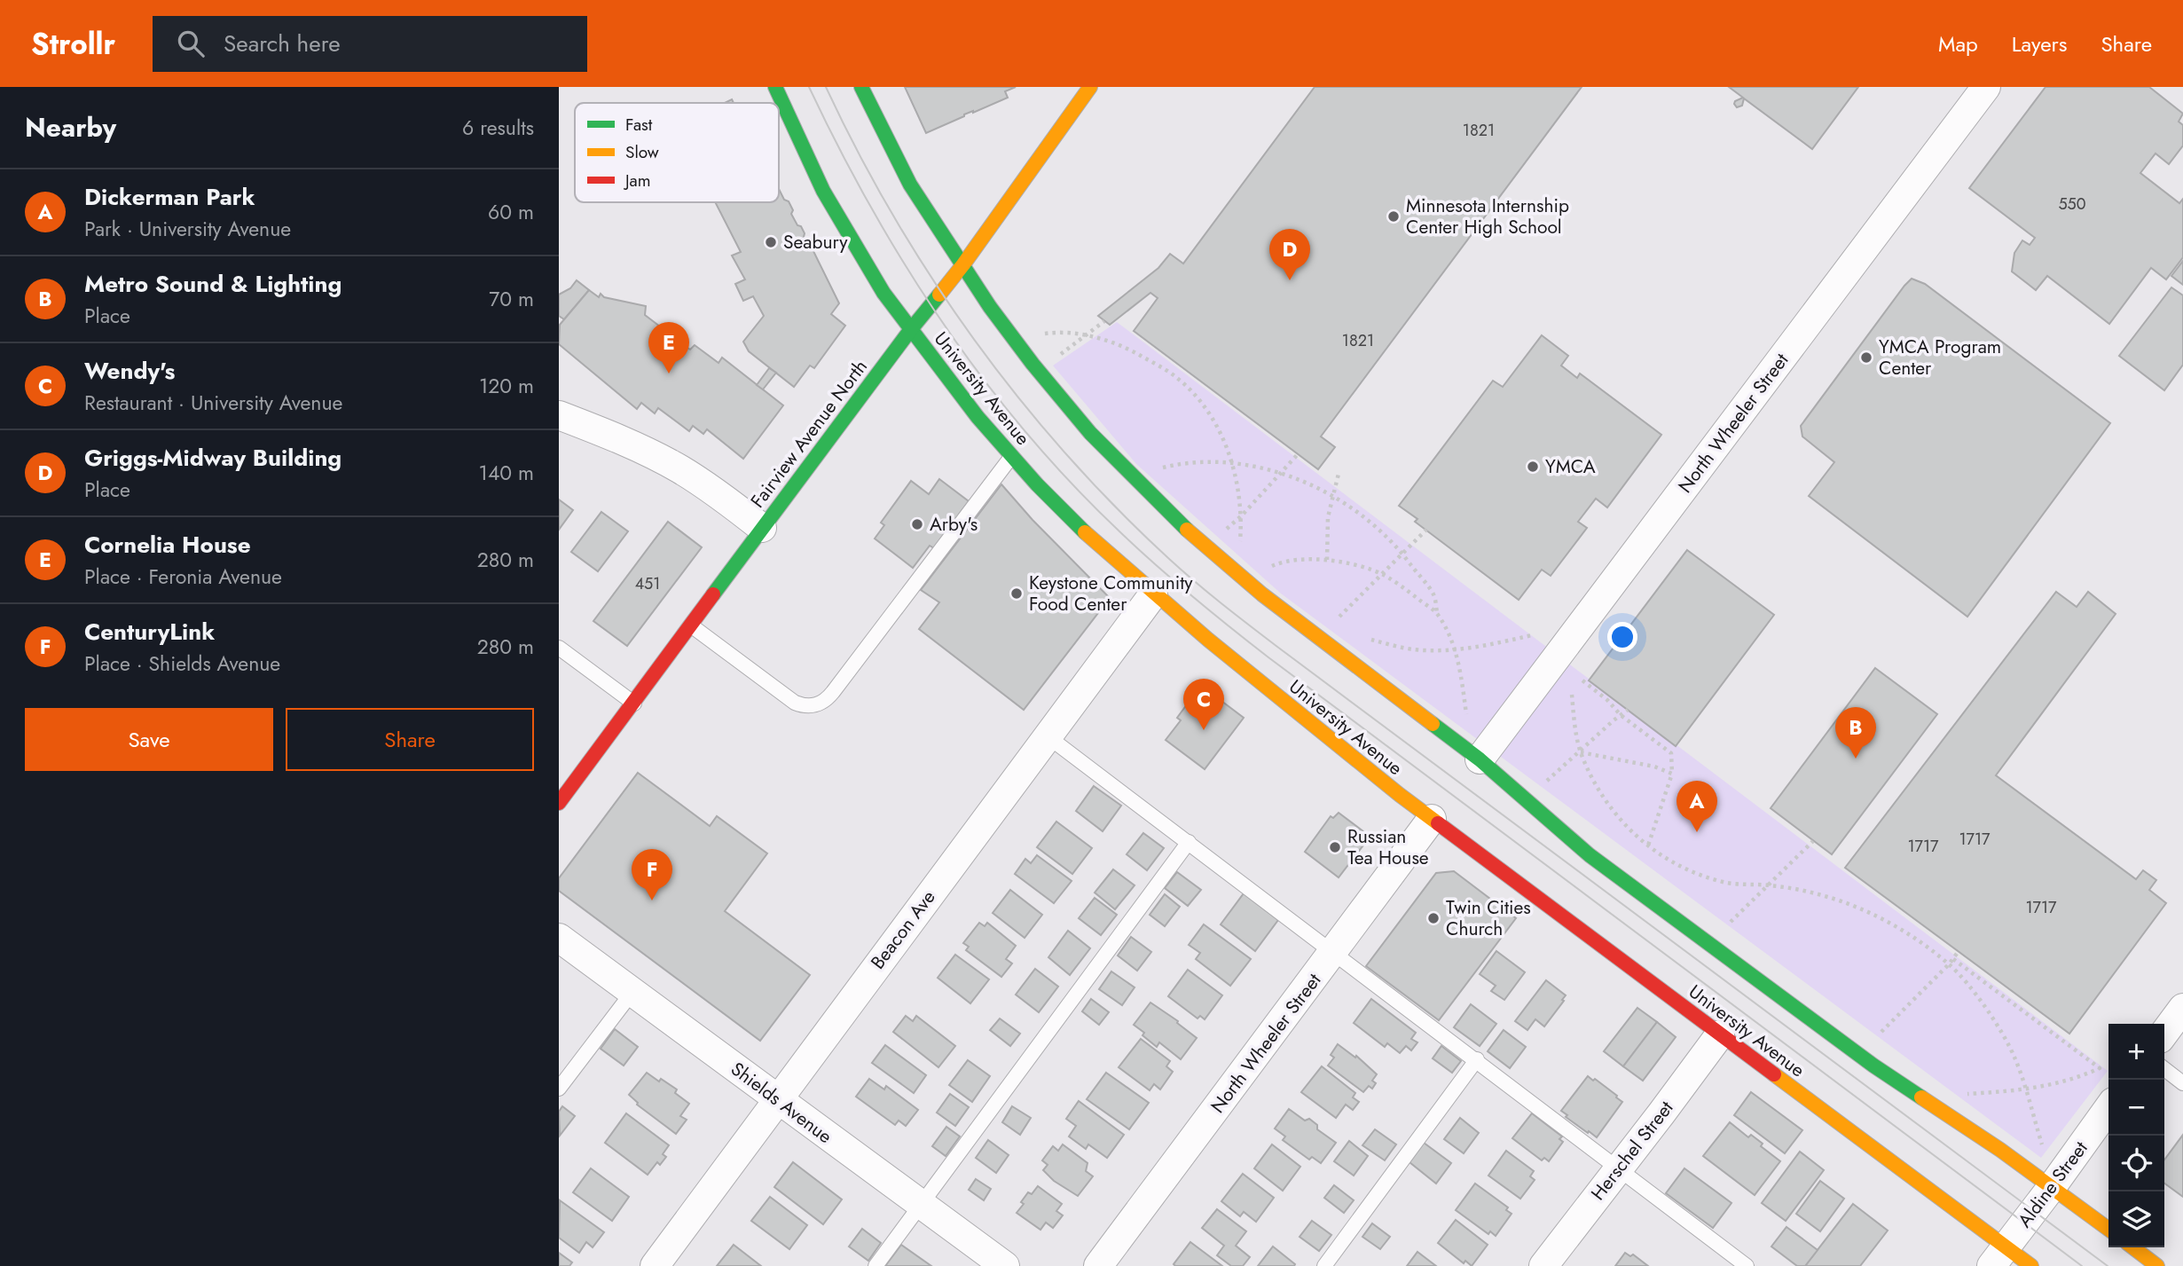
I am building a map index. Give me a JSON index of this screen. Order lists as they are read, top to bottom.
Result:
{
  "streets": {
    "main road": ["University Avenue", "Fairview Avenue North"],
    "street": [
      "North Wheeler Street",
      "Beacon Ave",
      "Shields Avenue",
      "Herschel Street",
      "Aldine Street"
    ]
  },
  "crossings": [
    ["University Avenue", "North Wheeler Street"],
    ["University Avenue", "Fairview Avenue North"],
    ["University Avenue", "Beacon Ave"],
    ["University Avenue", "Herschel Street"],
    ["University Avenue", "Aldine Street"],
    ["Beacon Ave", "Shields Avenue"]
  ],
  "places": [
    "Minnesota Internship Center High School",
    "Seabury",
    "YMCA Program Center",
    "YMCA",
    "Arby's",
    "Keystone Community Food Center",
    "Russian Tea House",
    "Twin Cities Church"
  ],
  "house_numbers": [
    "1821",
    "550",
    "1821",
    "451",
    "1717",
    "1717",
    "1717"
  ],
  "legend": ["Fast", "Slow", "Jam"],
  "page": {
    "header": "Strollr",
    "search": "Search here",
    "nav": ["Map", "Layers", "Share"],
    "heading": ["Nearby", "6 results"],
    "list": [
      {
        "mark": "A",
        "name": "Dickerman Park",
        "note": "Park · University Avenue",
        "value": "60 m"
      },
      {
        "mark": "B",
        "name": "Metro Sound & Lighting",
        "note": "Place",
        "value": "70 m"
      },
      {
        "mark": "C",
        "name": "Wendy's",
        "note": "Restaurant · University Avenue",
        "value": "120 m"
      },
      {
        "mark": "D",
        "name": "Griggs-Midway Building",
        "note": "Place",
        "value": "140 m"
      },
      {
        "mark": "E",
        "name": "Cornelia House",
        "note": "Place · Feronia Avenue",
        "value": "280 m"
      },
      {
        "mark": "F",
        "name": "CenturyLink",
        "note": "Place · Shields Avenue",
        "value": "280 m"
      }
    ],
    "pins": [
      "D",
      "E",
      "C",
      "B",
      "A",
      "F"
    ],
    "buttons": ["Save", "Share"],
    "map_buttons": ["+", "−"]
  }
}
